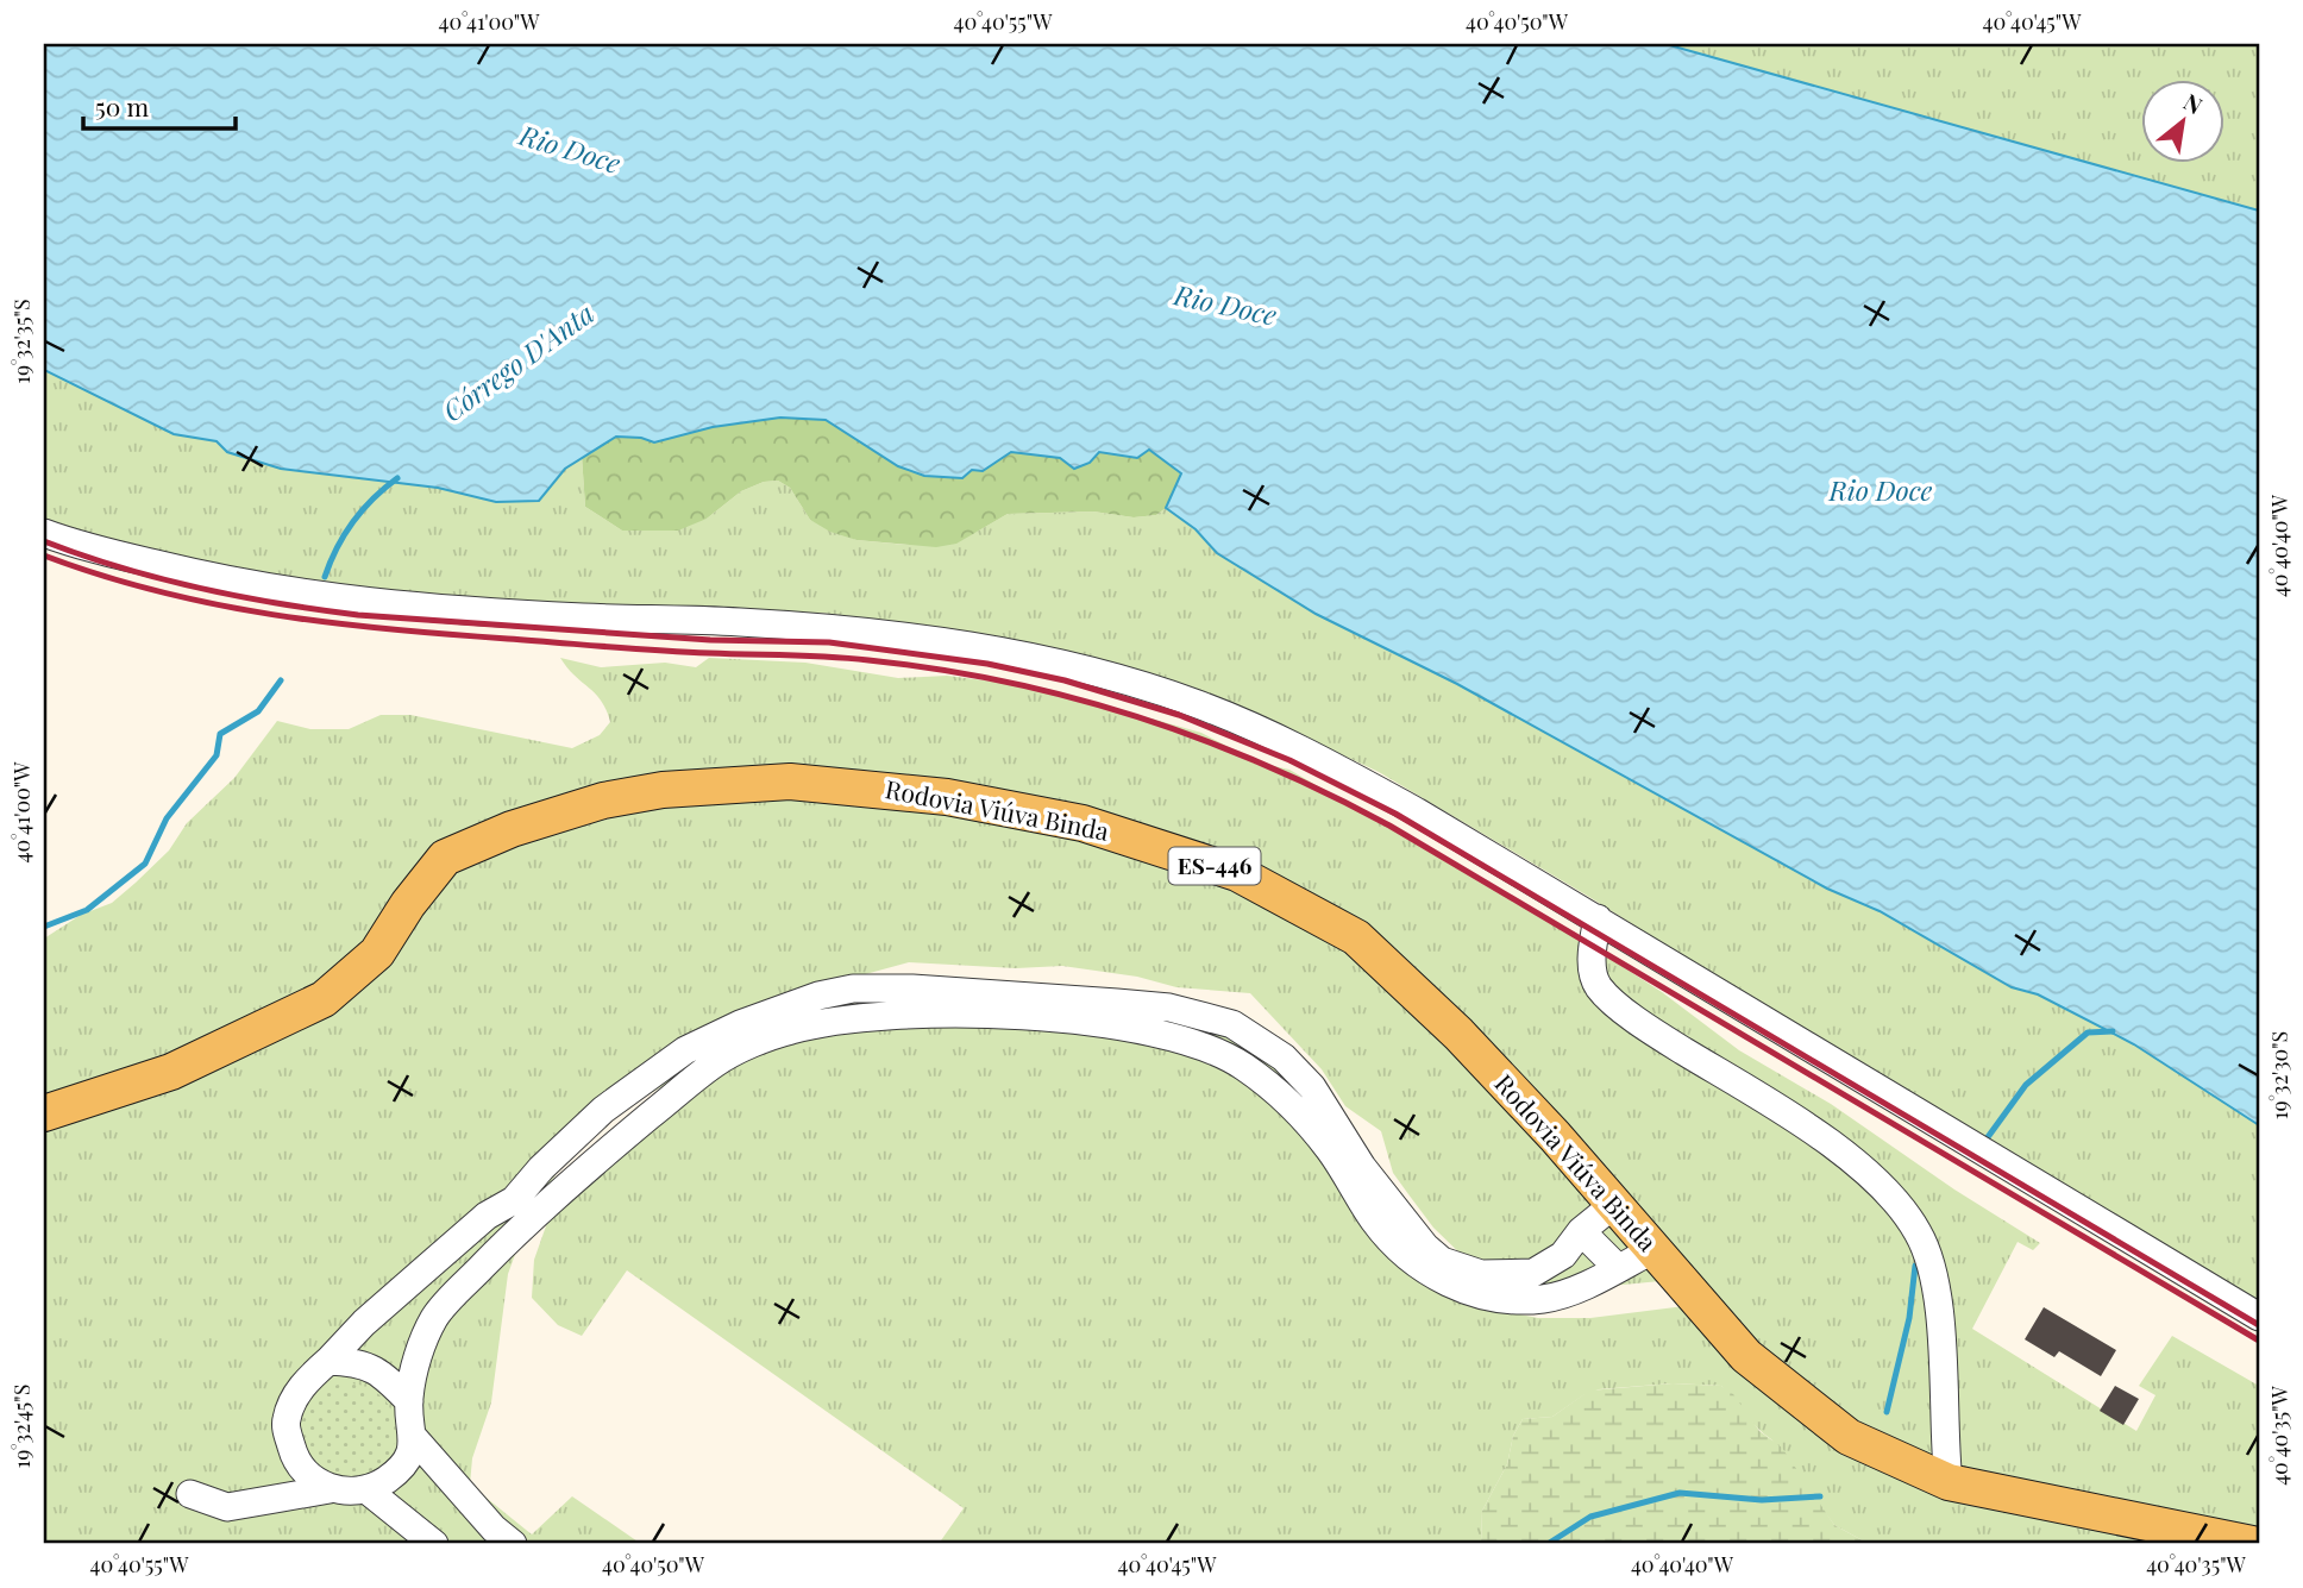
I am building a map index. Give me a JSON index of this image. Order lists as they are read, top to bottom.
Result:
{
  "streets": {
    "main road": ["Rodovia Viúva Binda", "ES-446"]
  },
  "water": ["Rio Doce", "Córrego D'Anta"],
  "scale_bar": "50 m",
  "north": "top right",
  "coordinates": [
    "40°41'00\"W",
    "40°40'55\"W",
    "40°40'50\"W",
    "40°40'45\"W",
    "19°32'35\"S",
    "40°40'40\"W",
    "19°32'30\"S",
    "19°32'45\"S",
    "40°40'35\"W"
  ]
}
